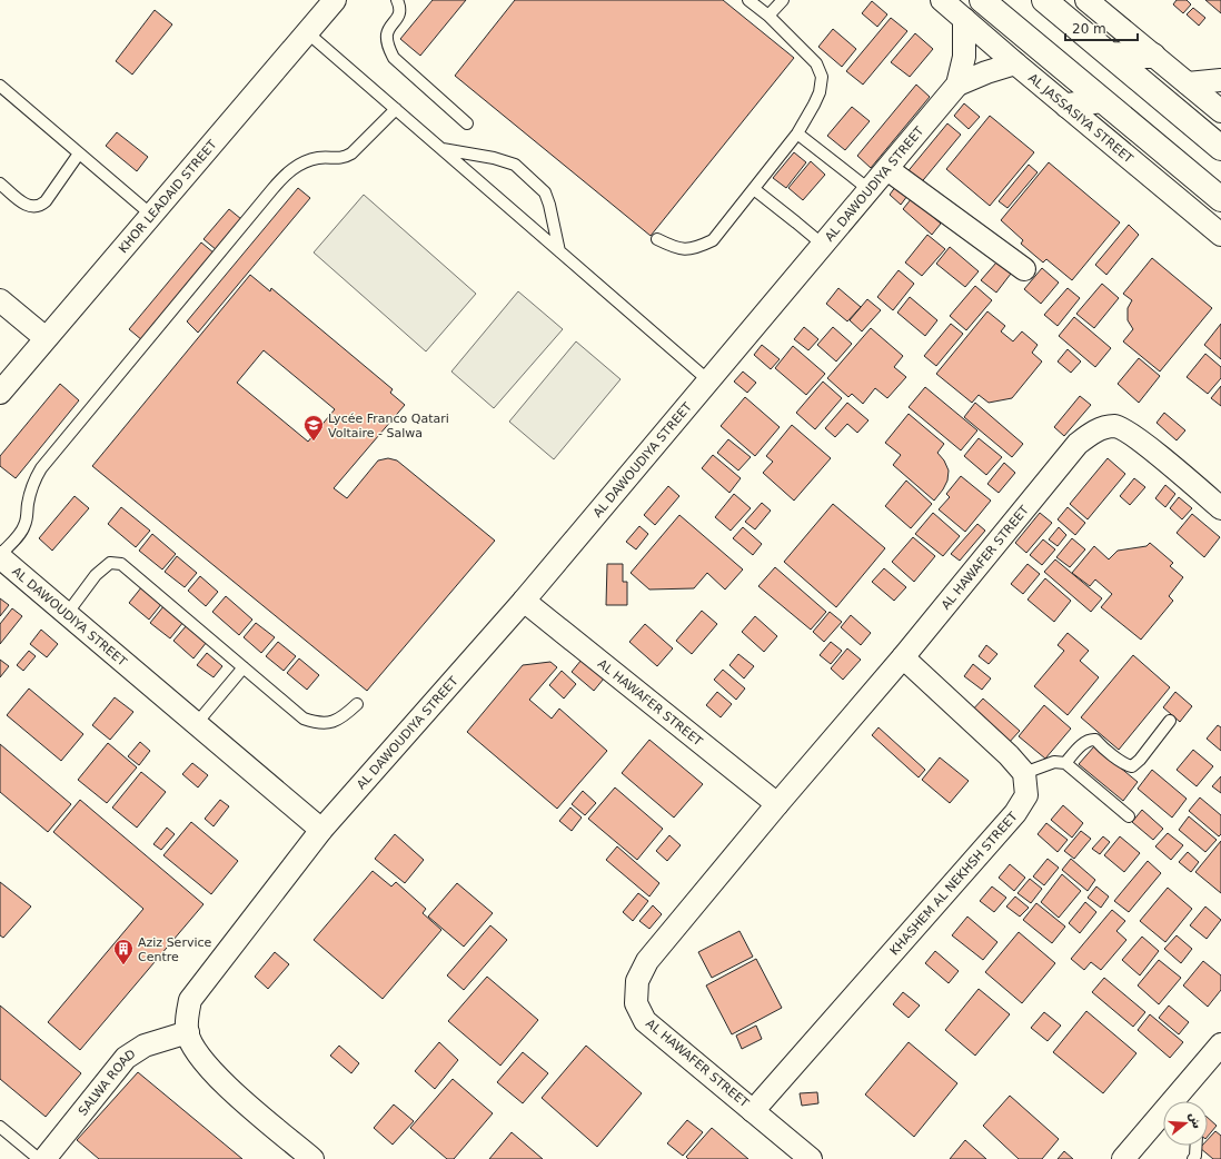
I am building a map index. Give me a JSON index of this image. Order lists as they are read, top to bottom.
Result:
{
  "streets": {
    "street": [
      "AL JASSASIYA STREET",
      "AL DAWOUDIYA STREET",
      "KHOR LEADAID STREET",
      "AL HAWAFER STREET",
      "KHASHEM AL NEKHSH STREET",
      "SALWA ROAD"
    ]
  },
  "crossings": [
    ["AL JASSASIYA STREET", "AL DAWOUDIYA STREET"],
    ["AL DAWOUDIYA STREET", "AL HAWAFER STREET"],
    ["AL DAWOUDIYA STREET", "SALWA ROAD"],
    ["AL HAWAFER STREET", "KHASHEM AL NEKHSH STREET"]
  ],
  "places": {
    "school or university": ["Lycée Franco Qatari Voltaire - Salwa"],
    "building": ["Aziz Service Centre"]
  },
  "scale_bar": "20 m",
  "north": "right"
}
